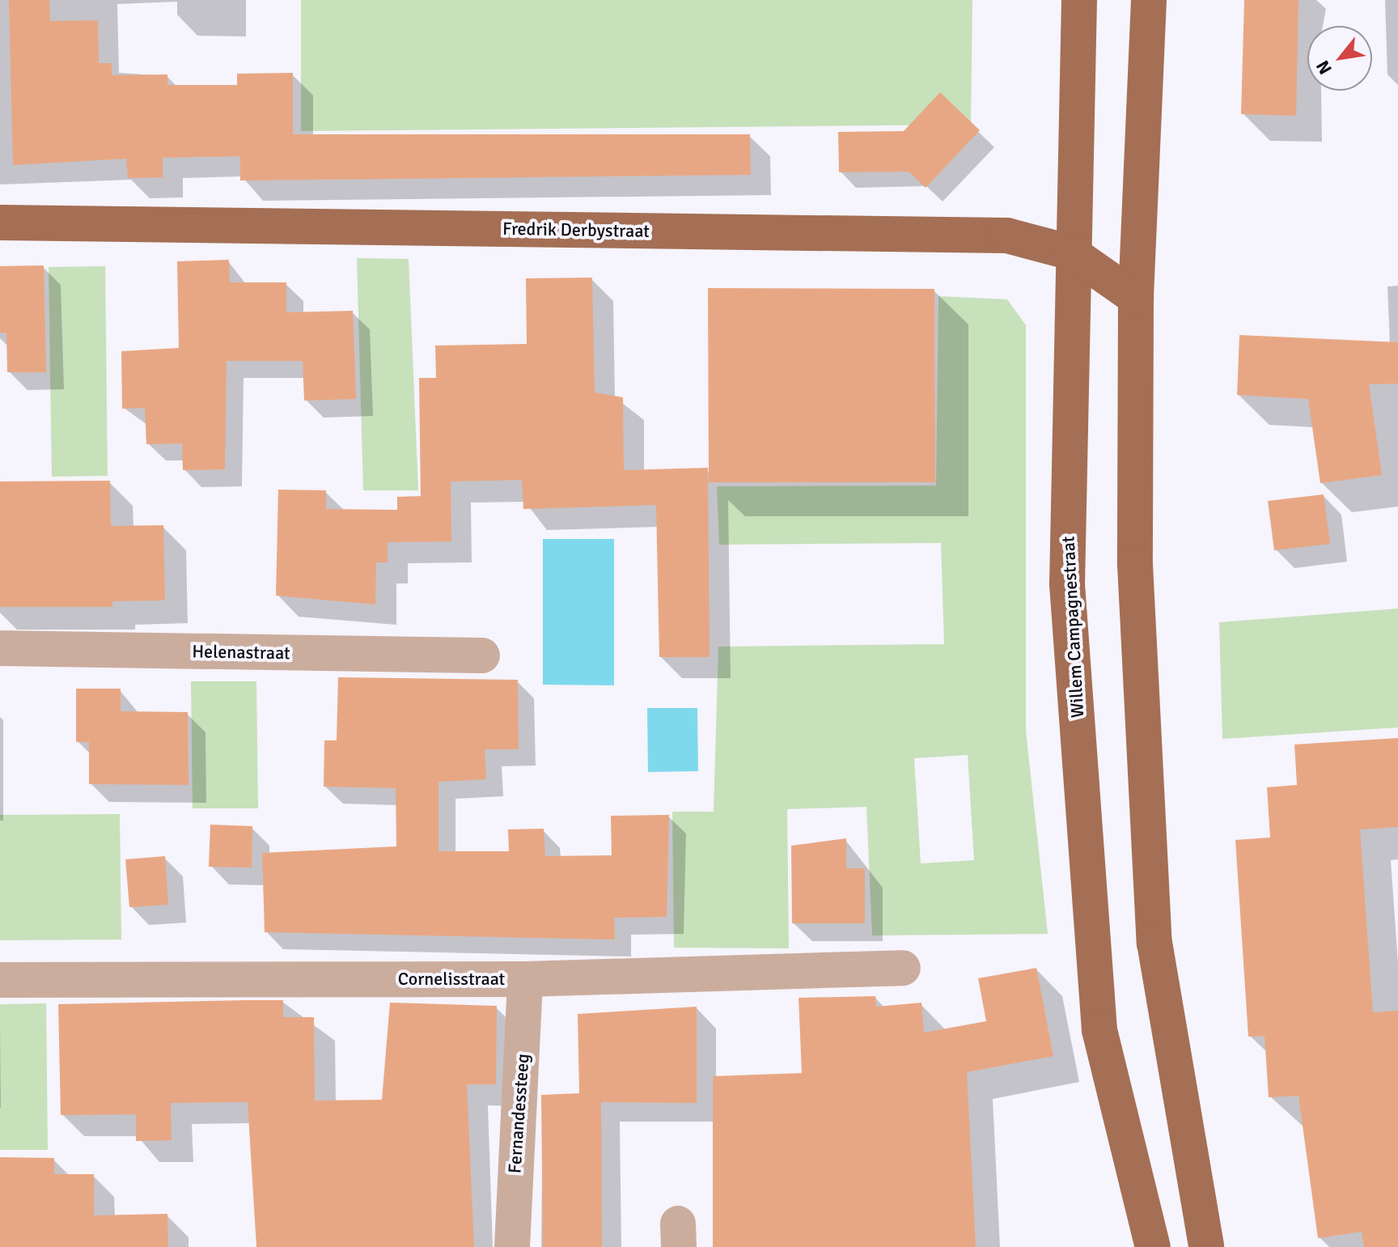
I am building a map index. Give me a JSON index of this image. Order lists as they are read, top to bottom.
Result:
{
  "streets": {
    "main road": ["Fredrik Derbystraat", "Willem Campagnestraat"],
    "street": ["Helenastraat", "Cornelisstraat", "Fernandessteeg"]
  },
  "crossings": [
    ["Fredrik Derbystraat", "Willem Campagnestraat"],
    ["Cornelisstraat", "Fernandessteeg"]
  ],
  "north": "bottom left"
}
